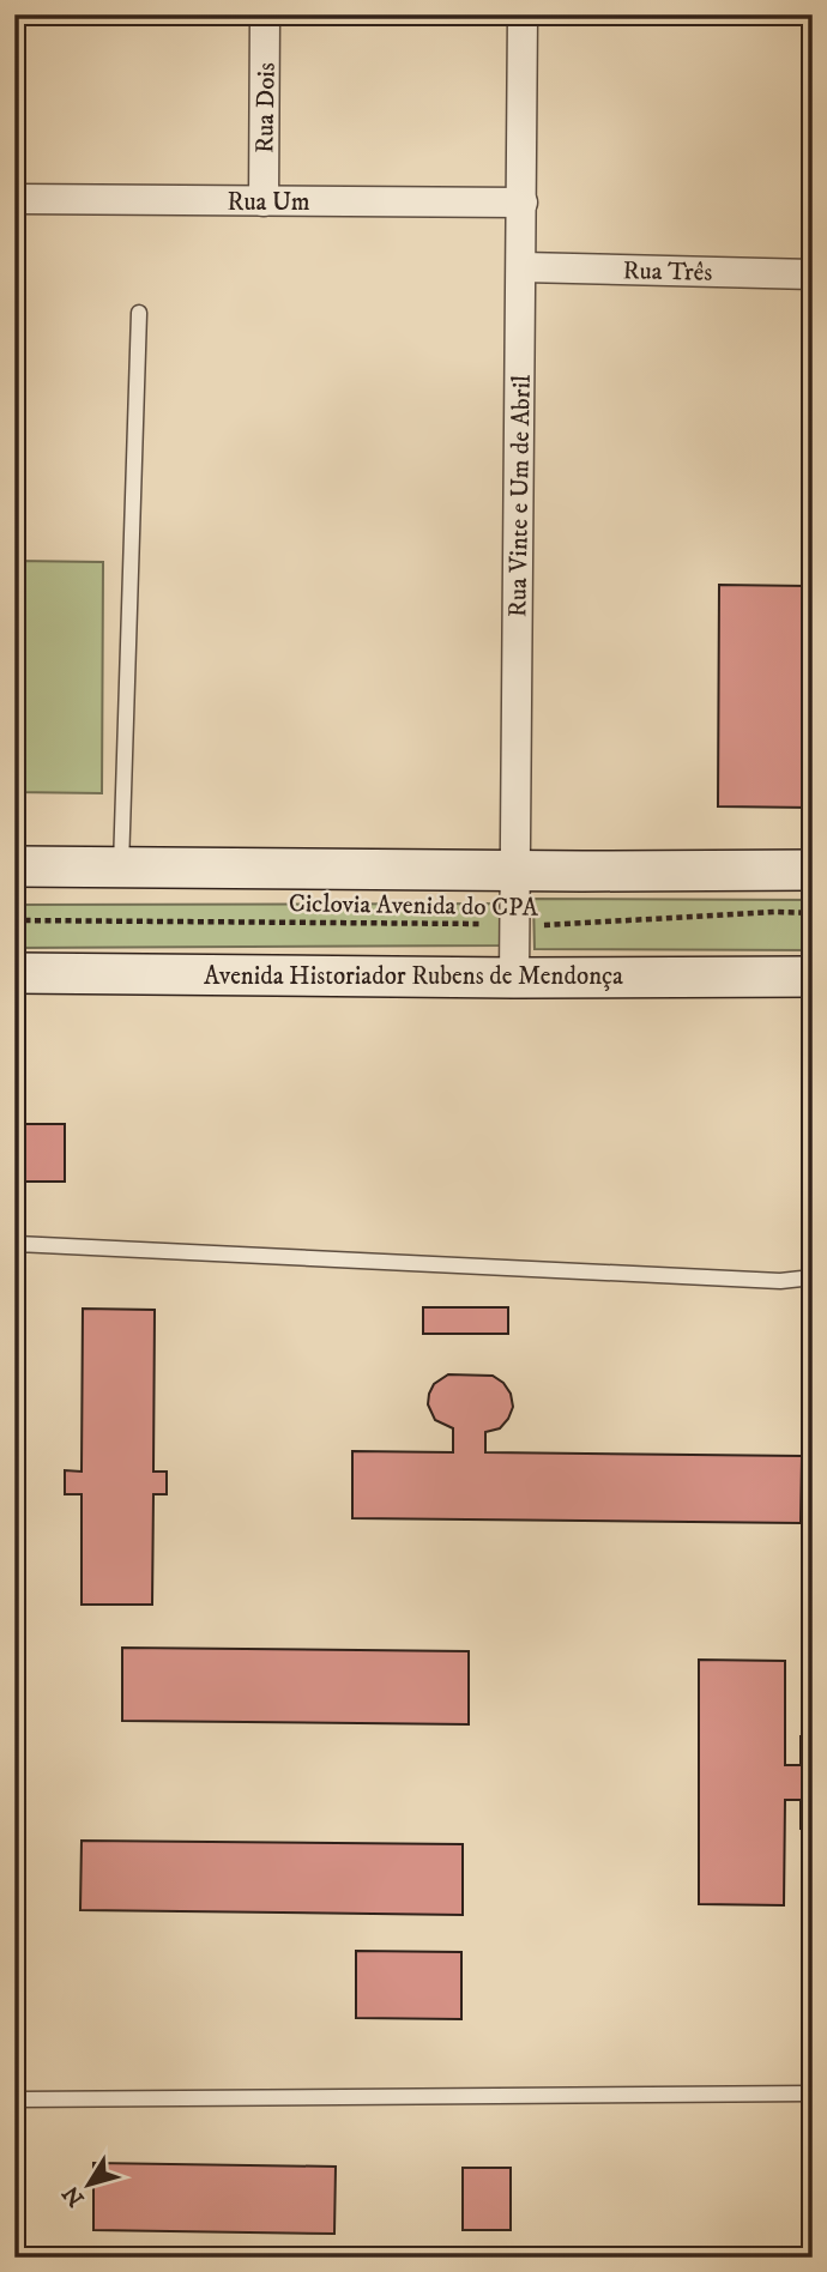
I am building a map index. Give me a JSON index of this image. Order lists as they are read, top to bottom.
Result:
{
  "streets": {
    "main road": ["Avenida Historiador Rubens de Mendonça"],
    "street": [
      "Rua Dois",
      "Rua Um",
      "Rua Três",
      "Rua Vinte e Um de Abril"
    ],
    "path": ["Ciclovia Avenida do CPA"]
  },
  "crossings": [
    ["Rua Dois", "Rua Um"],
    ["Rua Um", "Rua Vinte e Um de Abril"],
    ["Rua Três", "Rua Vinte e Um de Abril"],
    ["Rua Vinte e Um de Abril", "Ciclovia Avenida do CPA"],
    ["Rua Vinte e Um de Abril", "Avenida Historiador Rubens de Mendonça"]
  ],
  "north": "bottom left"
}
